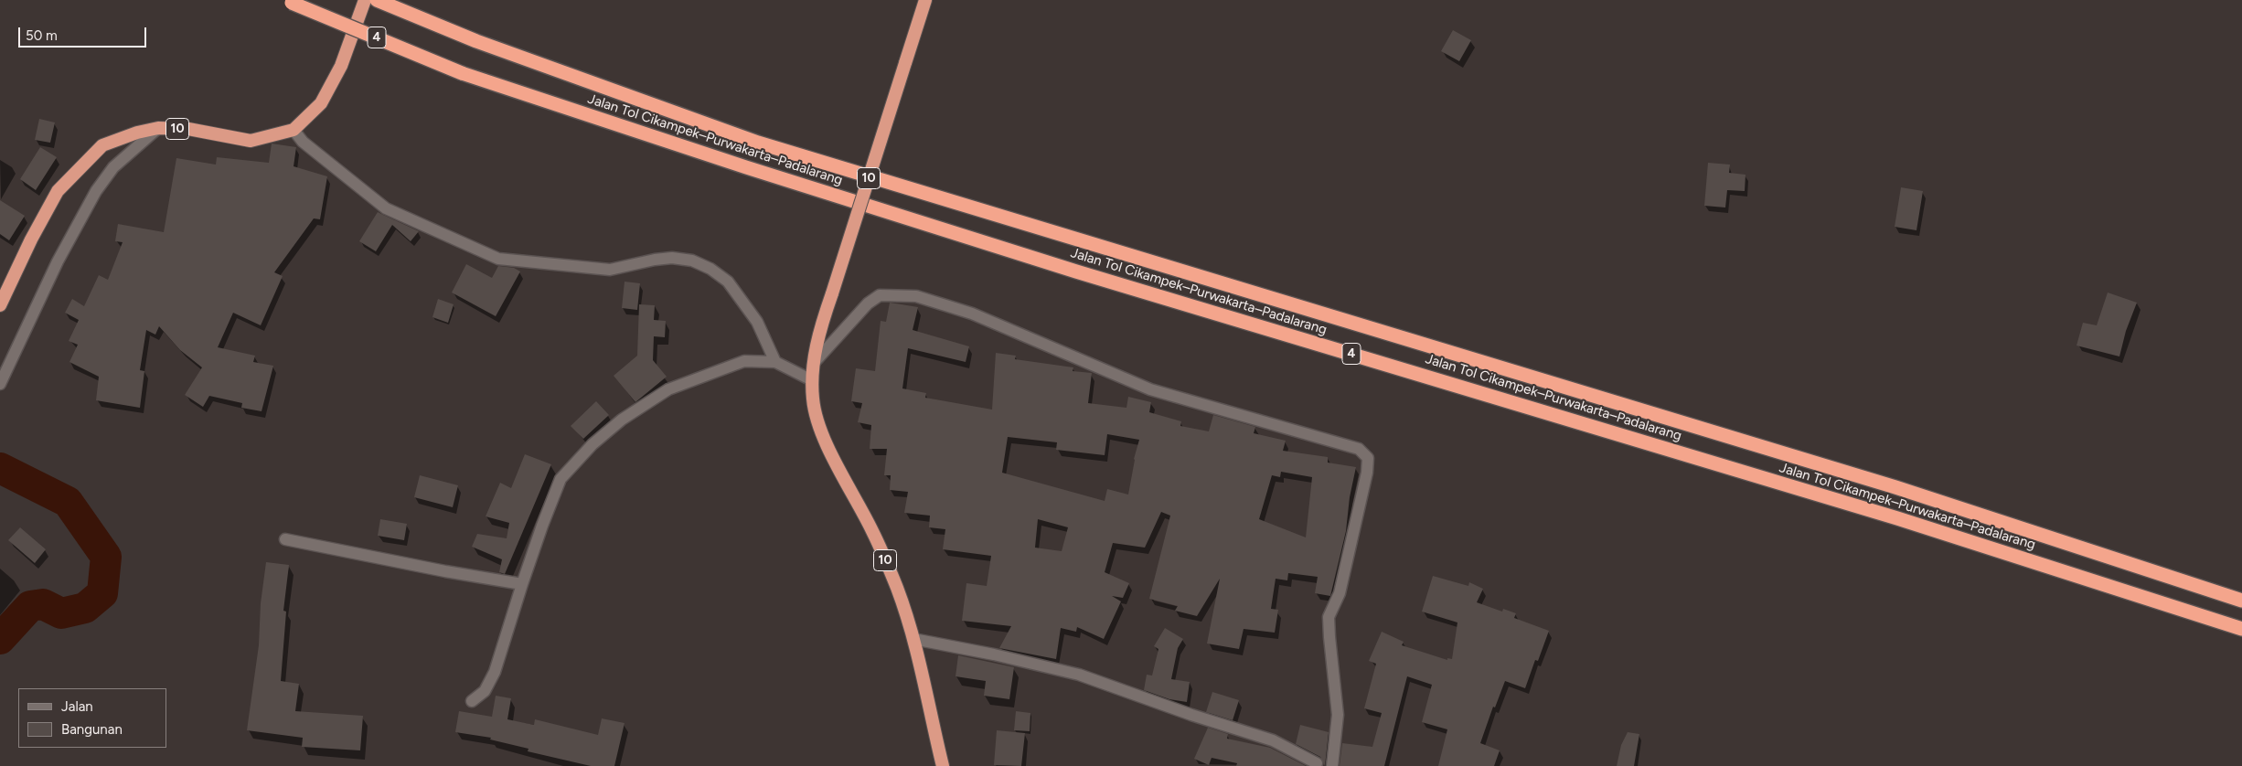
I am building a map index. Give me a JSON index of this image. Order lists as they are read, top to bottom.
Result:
{
  "streets": {
    "highway": ["4", "10", "Jalan Tol Cikampek–Purwakarta–Padalarang"]
  },
  "legend": ["Jalan", "Bangunan"],
  "scale_bar": "50 m"
}
